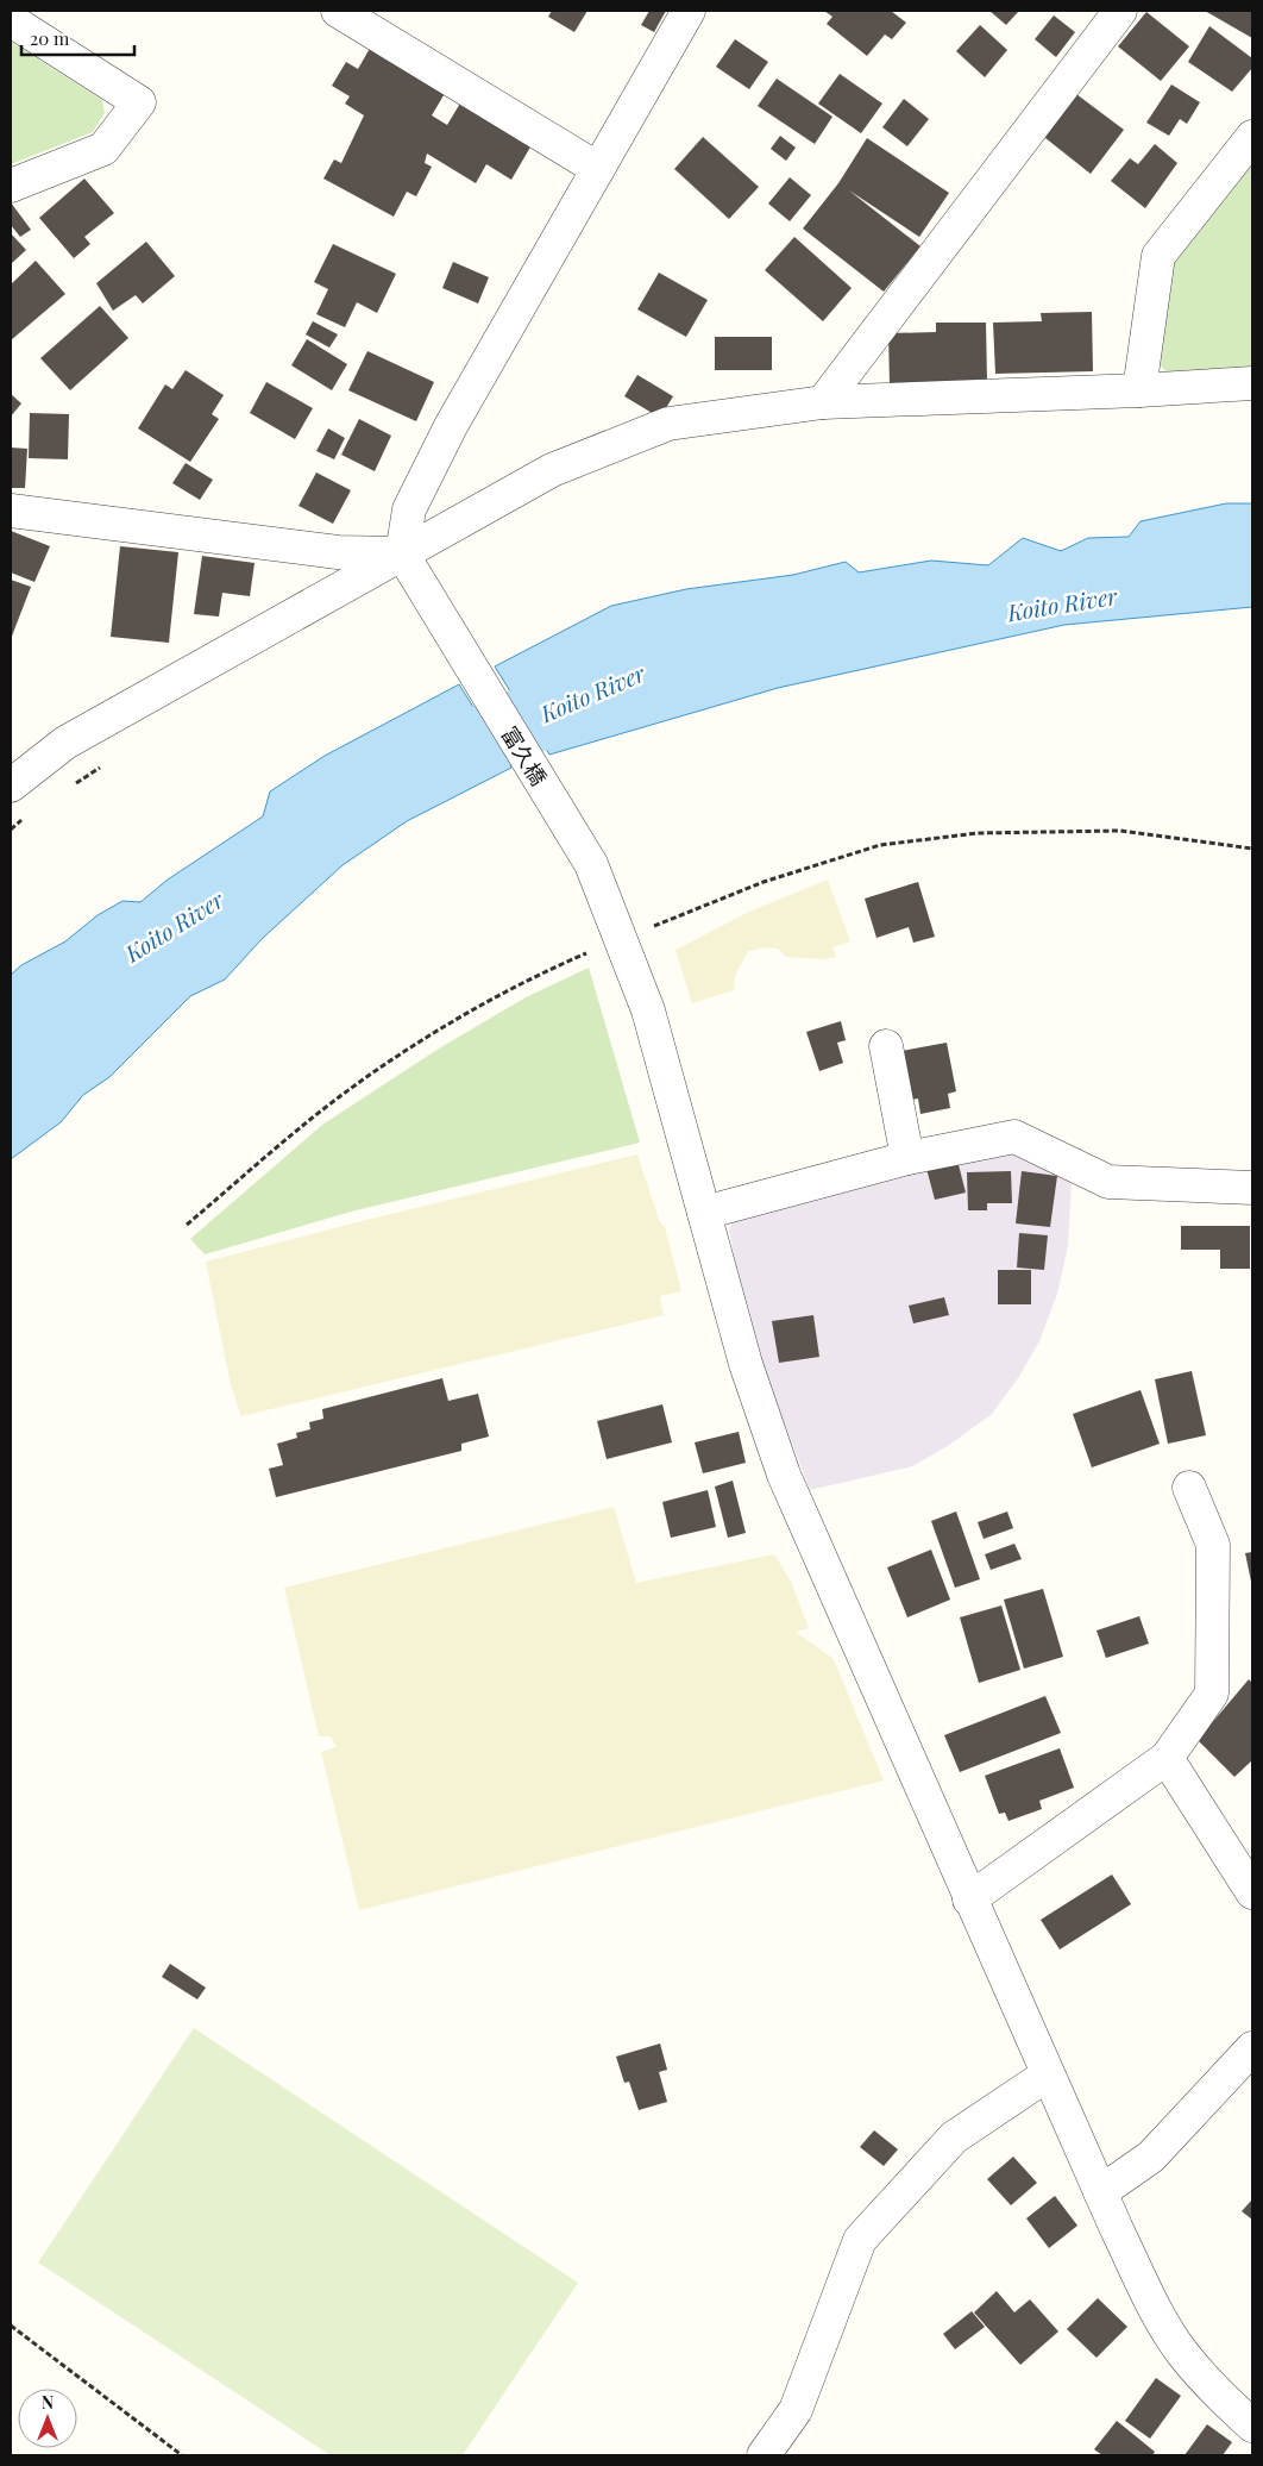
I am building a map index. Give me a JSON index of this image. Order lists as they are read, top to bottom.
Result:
{
  "streets": {
    "street": ["富久橋"]
  },
  "water": ["Koito River"],
  "scale_bar": "20 m",
  "north": "top"
}
